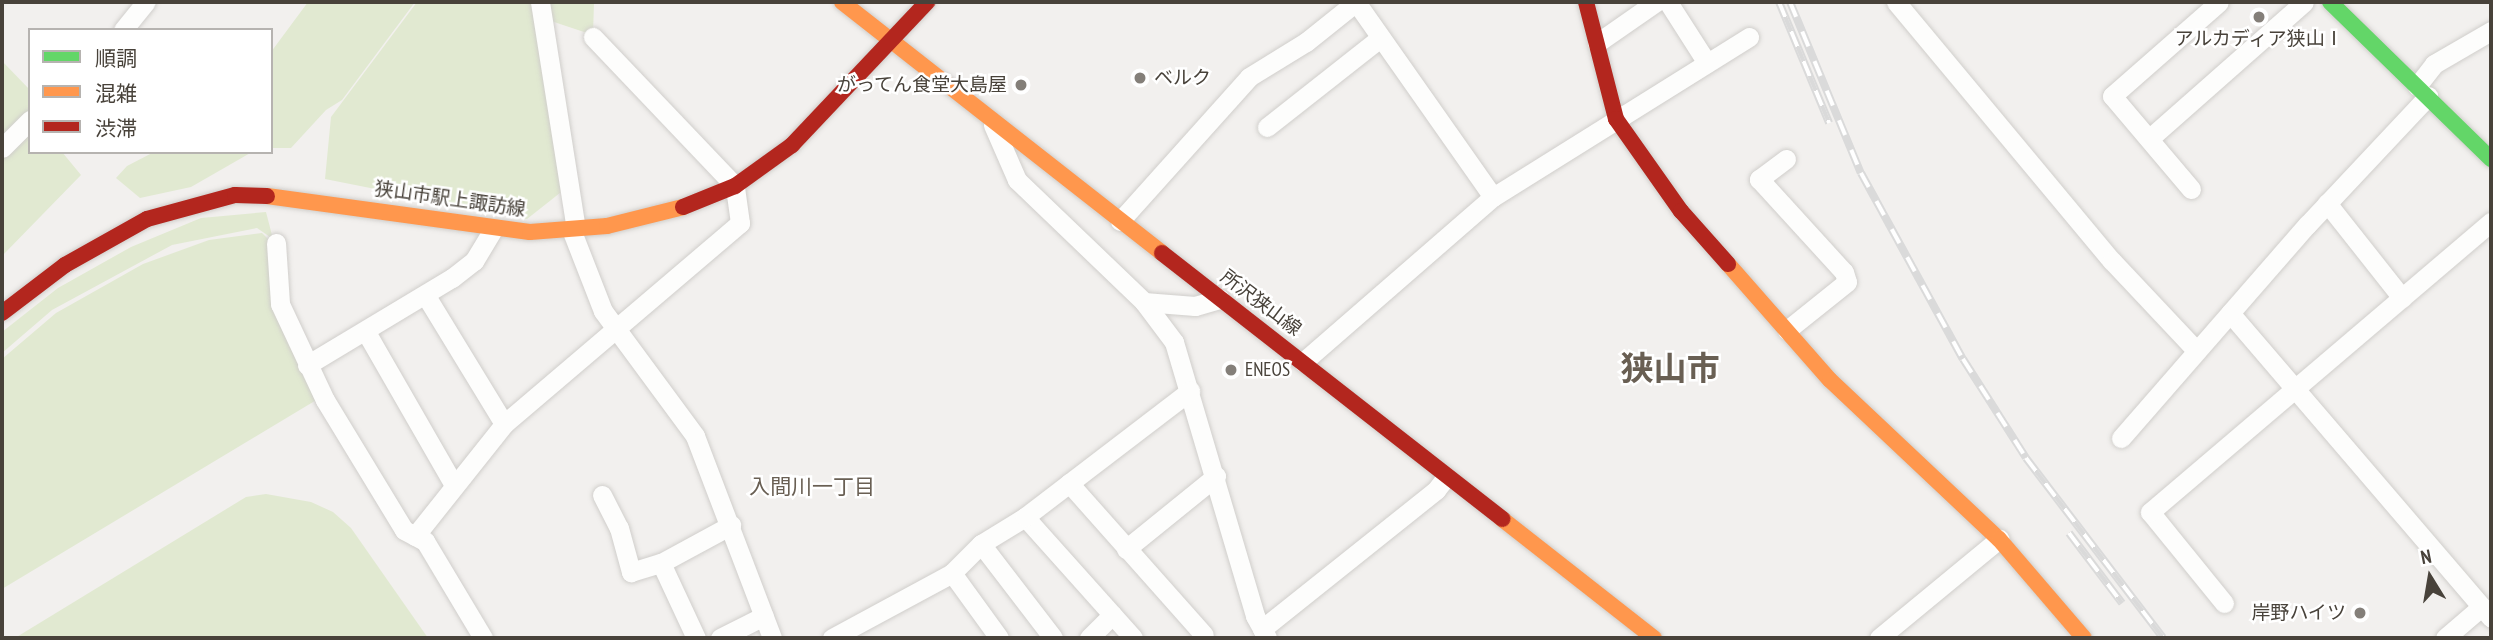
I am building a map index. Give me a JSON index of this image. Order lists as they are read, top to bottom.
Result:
{
  "streets": {
    "street": ["狭山市駅上諏訪線", "所沢狭山線"]
  },
  "crossings": [
    ["狭山市駅上諏訪線", "所沢狭山線"]
  ],
  "districts": ["狭山市", "入間川一丁目"],
  "places": [
    "アルカディア狭山Ⅰ",
    "ベルク",
    "がってん食堂大島屋",
    "ENEOS",
    "岸野ハイツ"
  ],
  "legend": ["順調", "混雑", "渋滞"],
  "north": "top"
}
